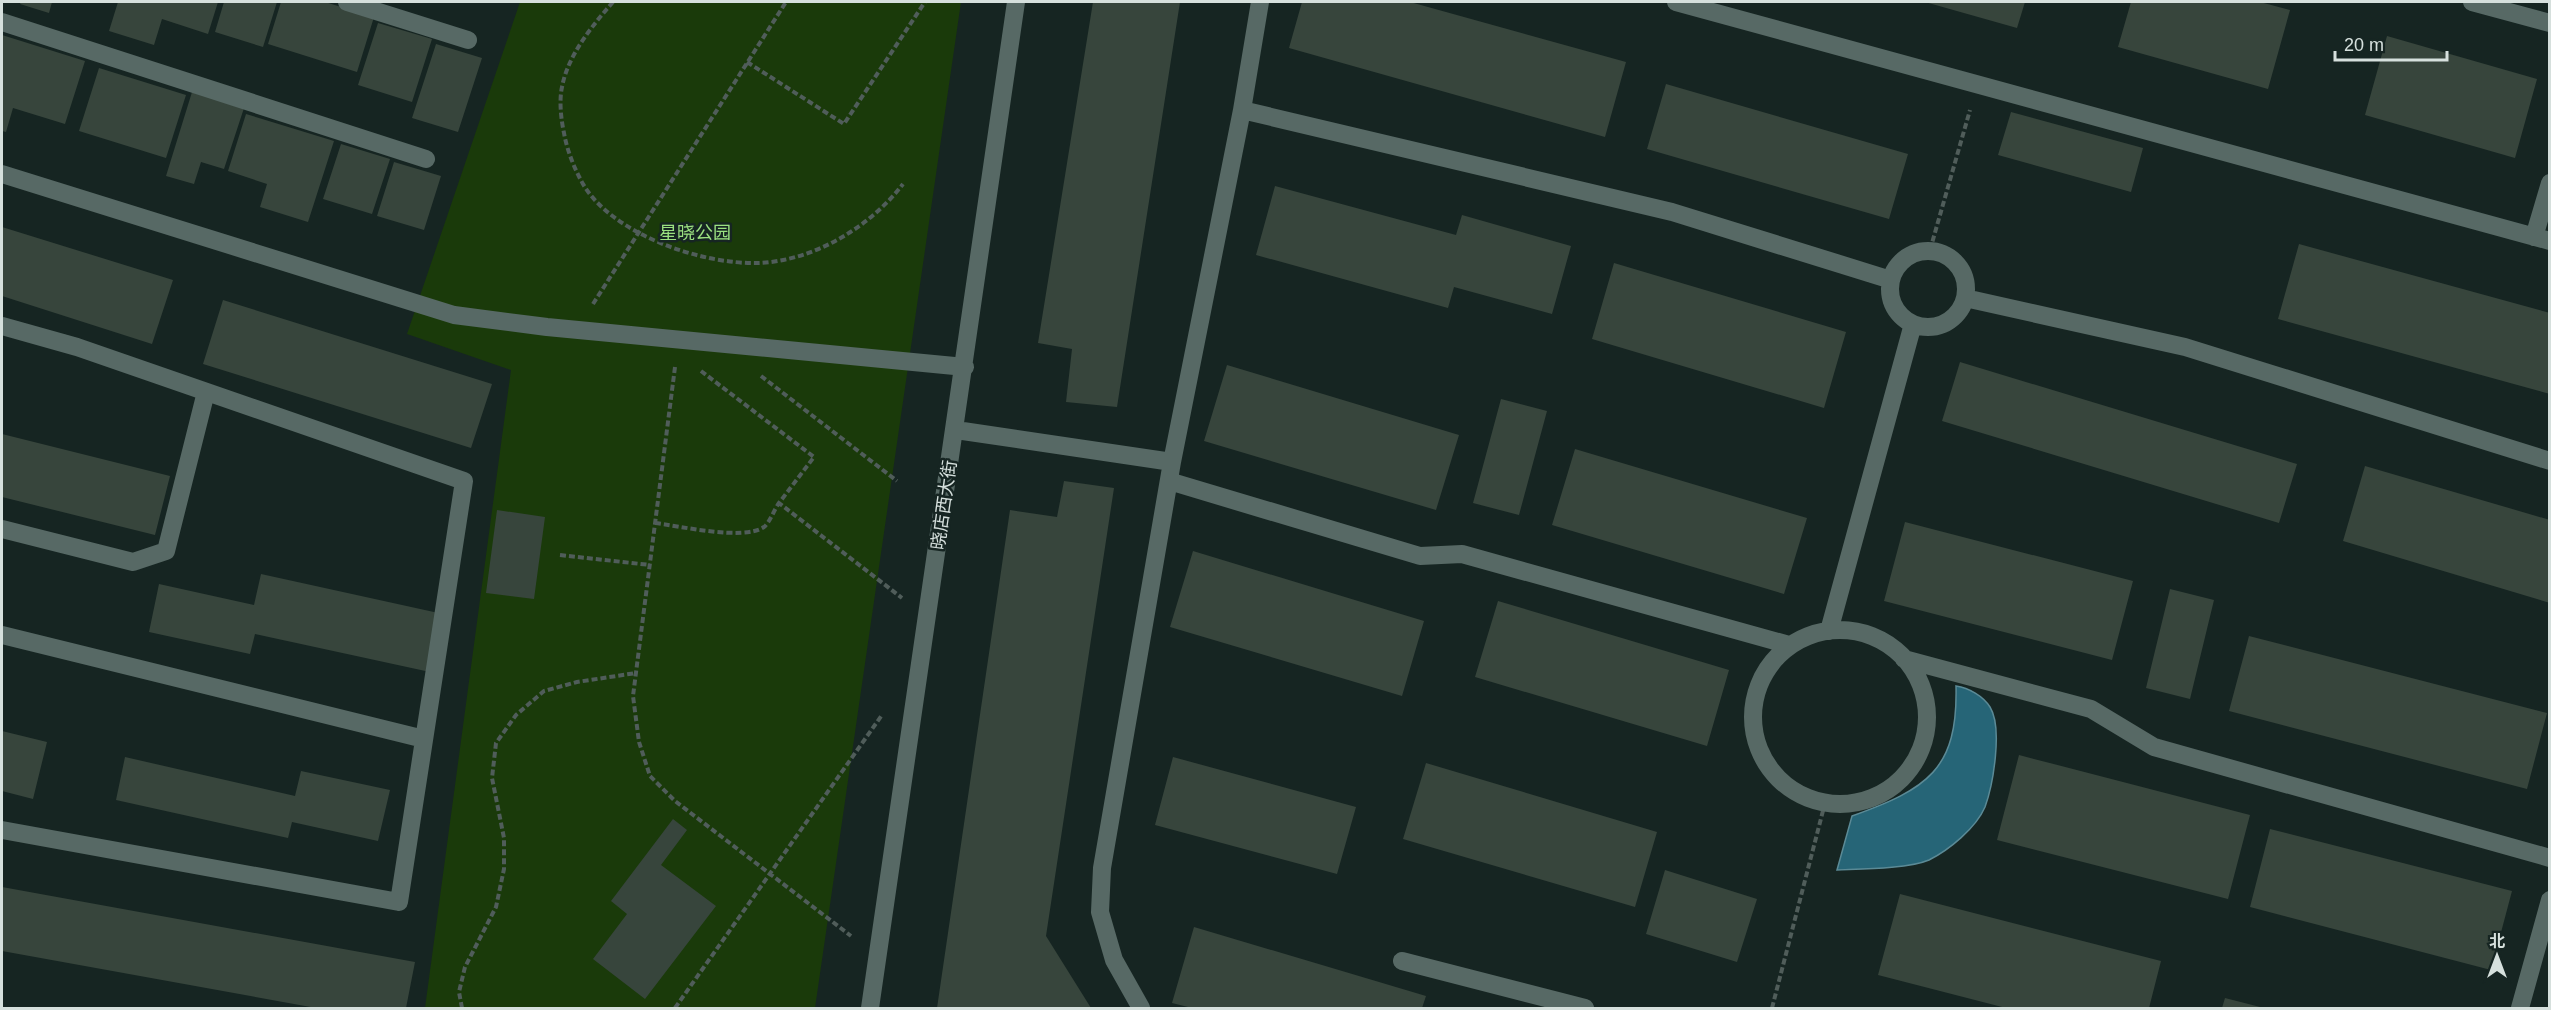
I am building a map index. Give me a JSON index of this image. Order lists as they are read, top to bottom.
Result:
{
  "streets": {
    "street": ["晓店西大街"]
  },
  "parks": ["星晓公园"],
  "scale_bar": "20 m",
  "north": "top"
}
